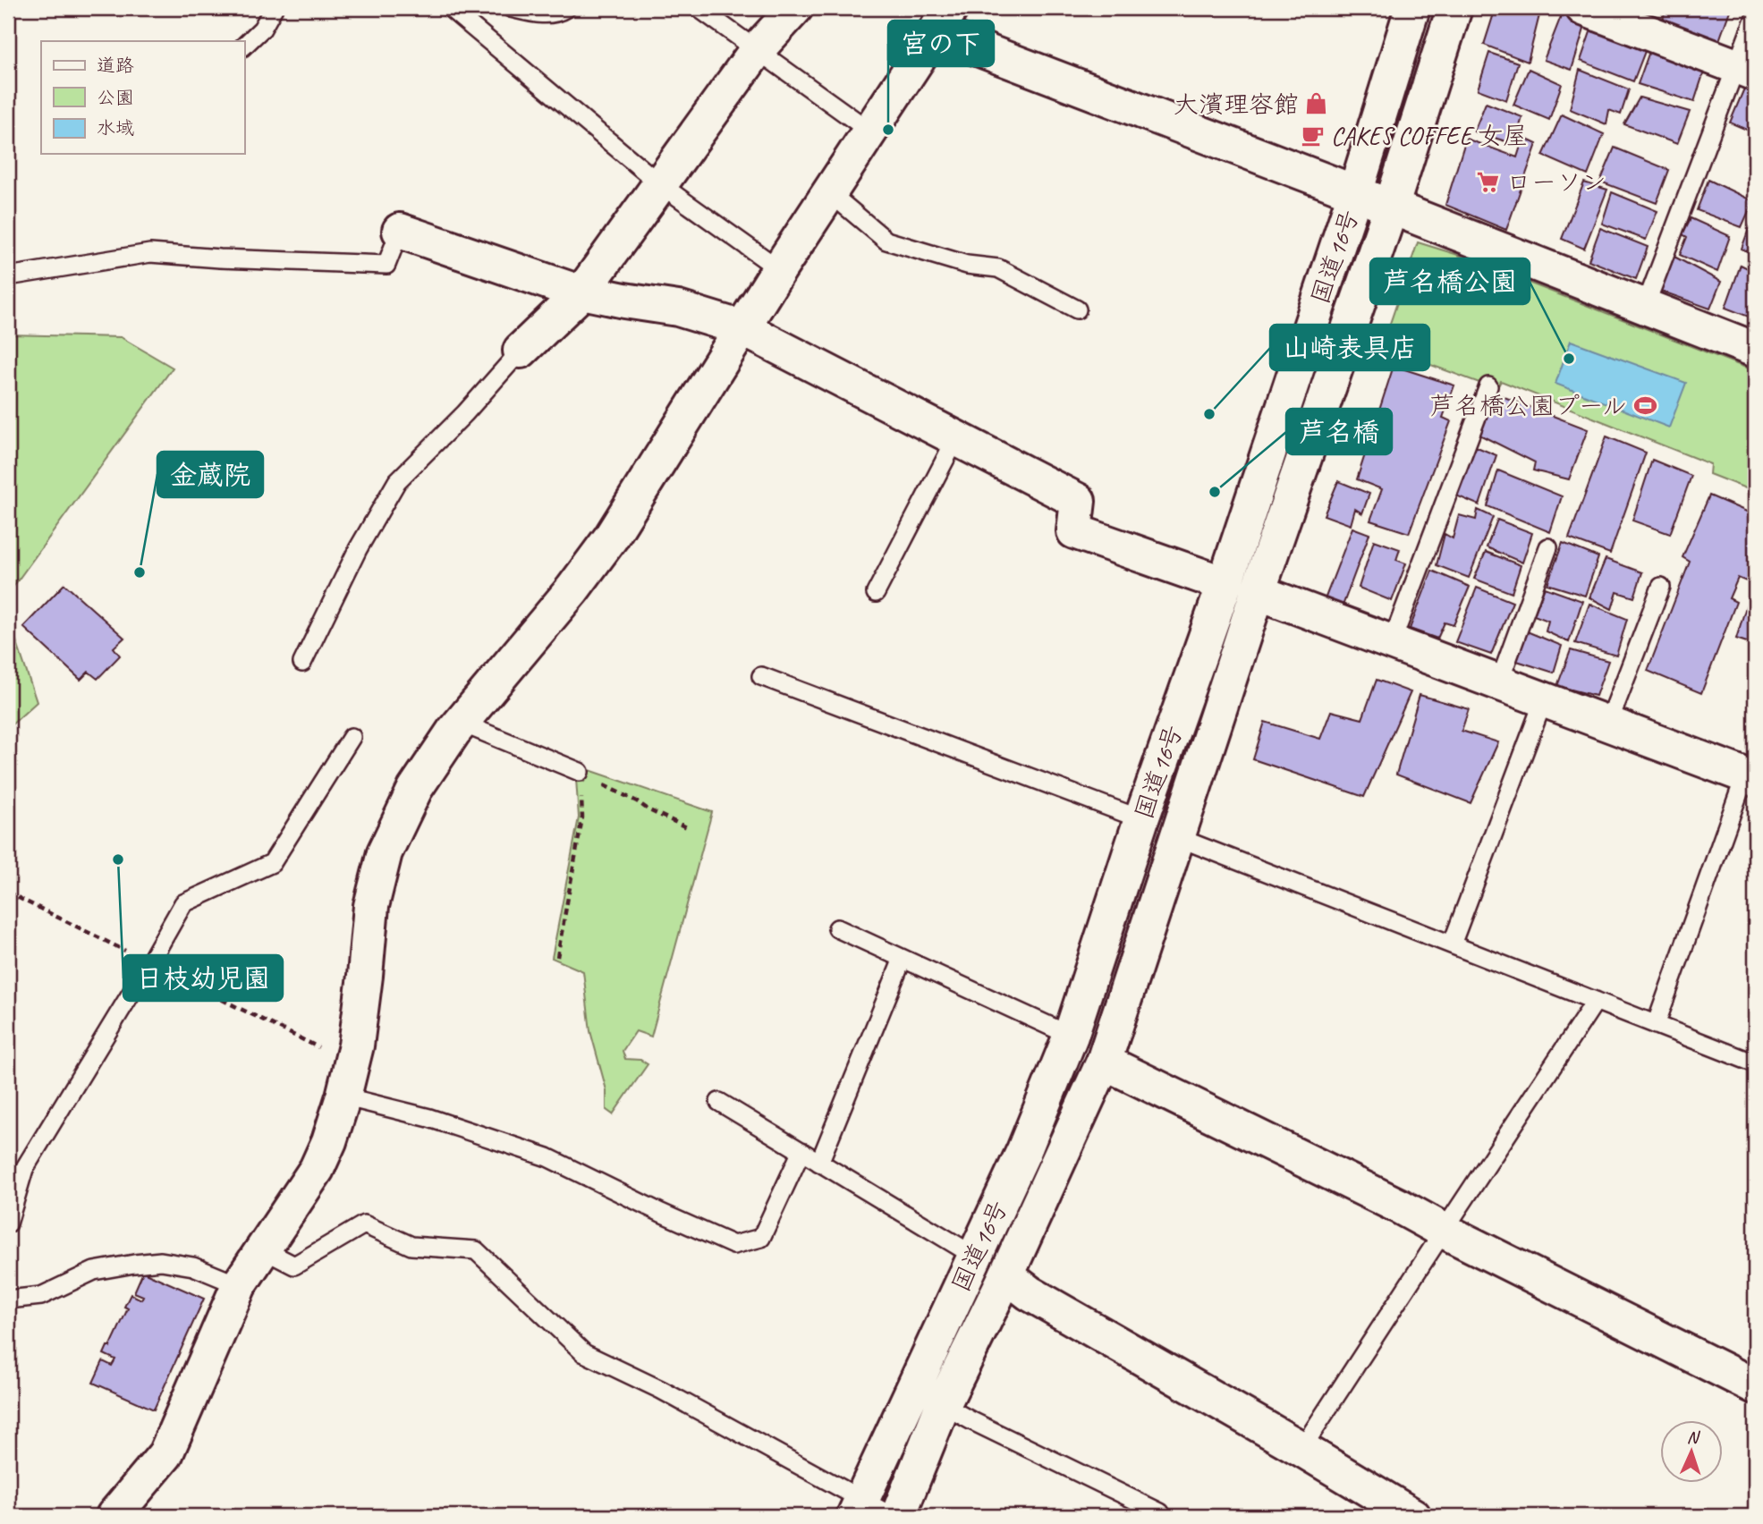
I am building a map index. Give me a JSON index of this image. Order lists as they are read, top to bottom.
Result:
{
  "streets": {
    "main road": ["国道16号"]
  },
  "places": {
    "shop": ["大濱理容館"],
    "other": [
      "宮の下",
      "芦名橋公園",
      "山崎表具店",
      "芦名橋",
      "金蔵院",
      "日枝幼児園"
    ],
    "cafe": ["CAKES COFFEE 女屋"],
    "supermarket": ["ローソン"],
    "sports": ["芦名橋公園プール"]
  },
  "legend": ["道路", "公園", "水域"],
  "north": "top"
}
